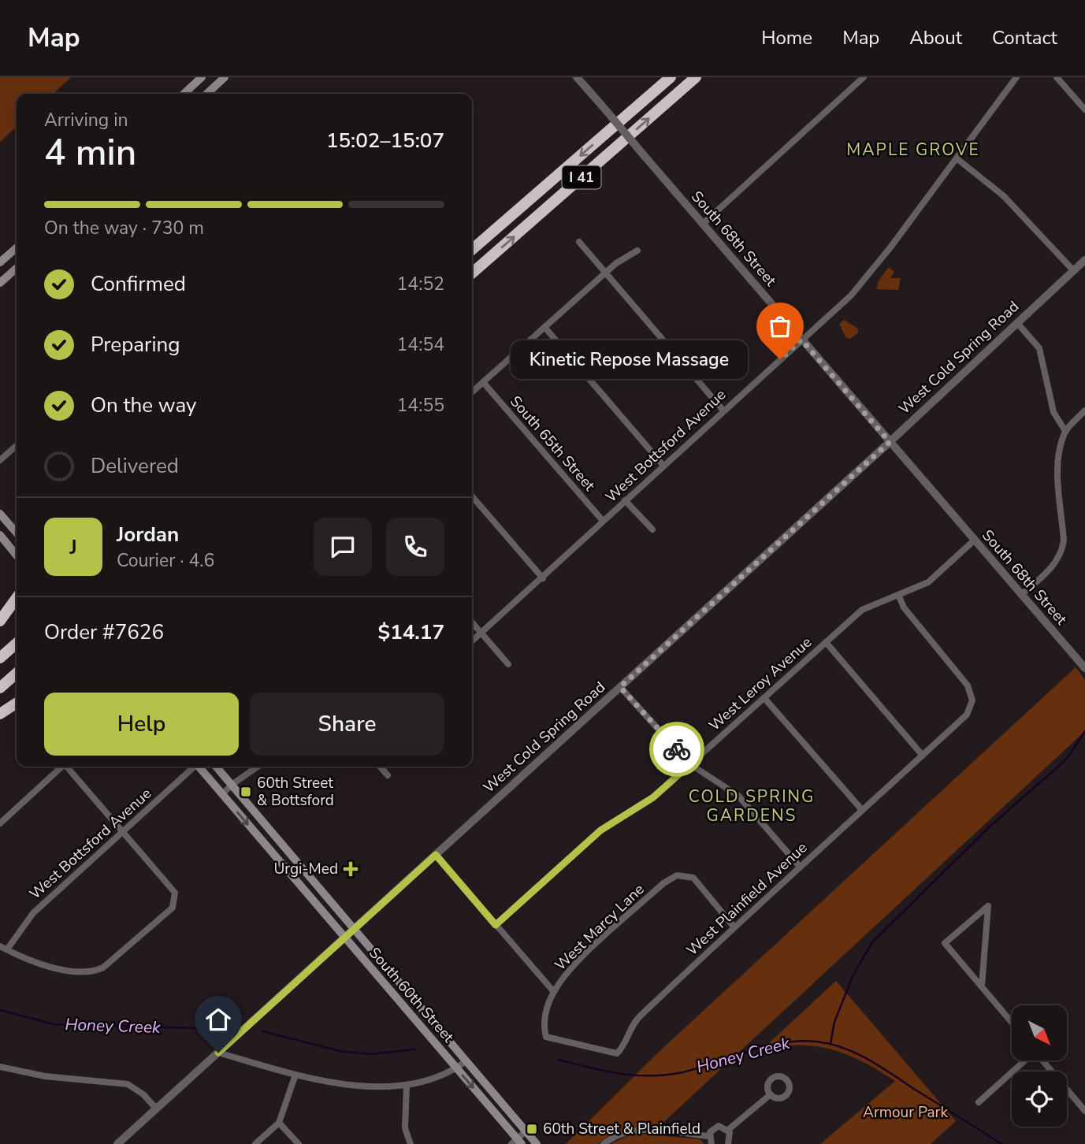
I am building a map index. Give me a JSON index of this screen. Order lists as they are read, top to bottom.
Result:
{
  "streets": {
    "highway": ["I 41"],
    "main road": ["South 60th Street"],
    "street": [
      "South 68th Street",
      "West Cold Spring Road",
      "South 65th Street",
      "West Bottsford Avenue",
      "West Leroy Avenue",
      "West Plainfield Avenue",
      "West Marcy Lane"
    ]
  },
  "crossings": [
    ["South 68th Street", "West Cold Spring Road"],
    ["South 68th Street", "West Bottsford Avenue"],
    ["South 68th Street", "West Leroy Avenue"],
    ["West Cold Spring Road", "South 60th Street"],
    ["South 65th Street", "West Bottsford Avenue"],
    ["West Leroy Avenue", "West Plainfield Avenue"],
    ["West Plainfield Avenue", "West Marcy Lane"]
  ],
  "districts": ["MAPLE GROVE", "COLD SPRING GARDENS"],
  "water": ["Honey Creek"],
  "parks": ["Armour Park"],
  "places": {
    "other": ["Kinetic Repose Massage"],
    "transit": ["60th Street & Bottsford", "60th Street & Plainfield"],
    "health": ["Urgi-Med"]
  },
  "north": "bottom right",
  "page": {
    "header": "Map",
    "nav": [
      "Home",
      "Map",
      "About",
      "Contact"
    ],
    "heading": ["4 min", "Arriving in", "15:02–15:07"],
    "panel": [
      "Jordan",
      "Courier · 4.6",
      "Order #7626",
      "$14.17"
    ],
    "bar": "On the way · 730 m",
    "list": [
      ["Confirmed", "14:52"],
      ["Preparing", "14:54"],
      ["On the way", "14:55"],
      "Delivered"
    ],
    "bubble": "Kinetic Repose Massage",
    "round": "J",
    "buttons": ["Help", "Share"]
  }
}
